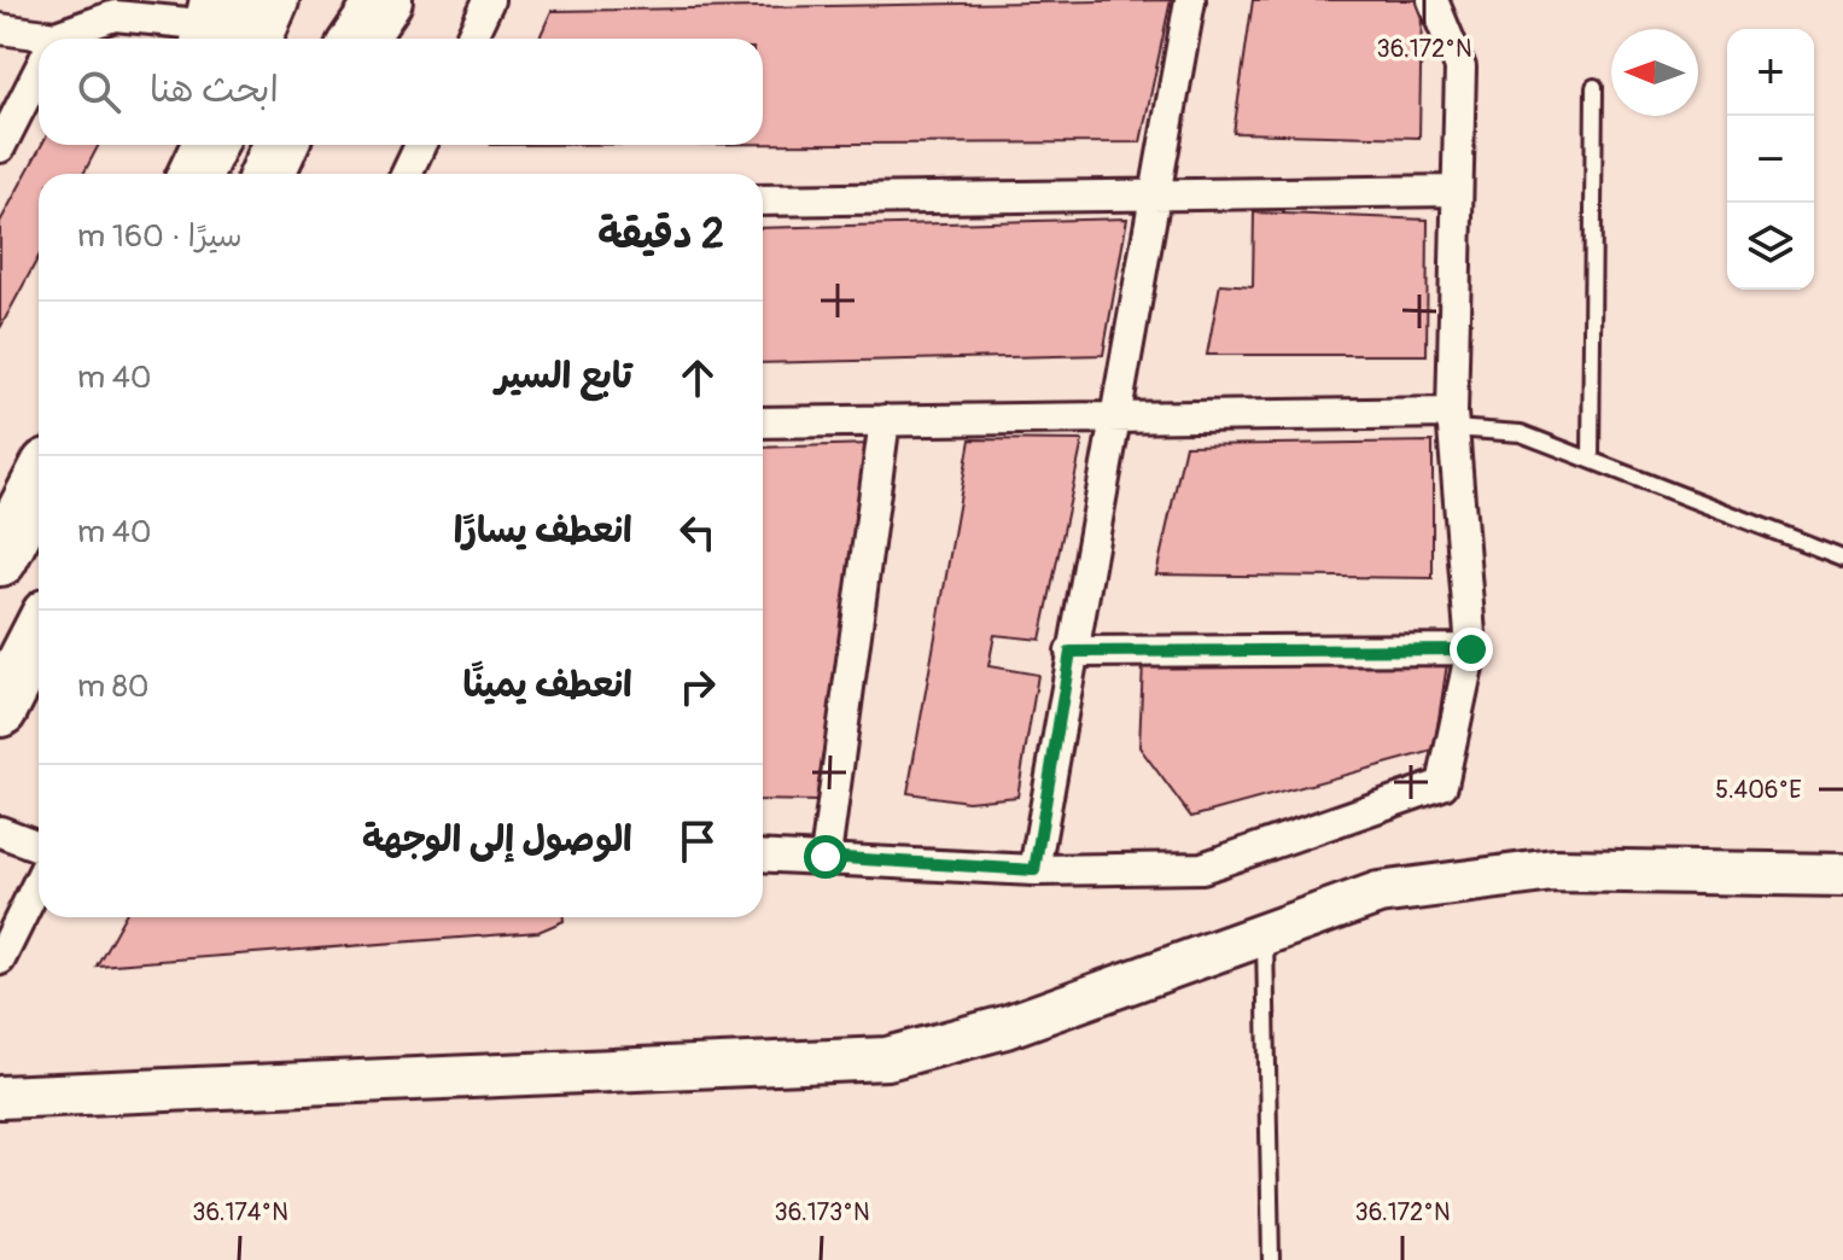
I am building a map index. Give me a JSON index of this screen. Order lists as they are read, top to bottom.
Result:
{
  "north": "left",
  "page": {
    "map_buttons": ["+", "−"],
    "search": "ابحث هنا",
    "heading": ["2 دقيقة", "سيرًا · 160 m"],
    "list": [
      ["تابع السير", "40 m"],
      ["انعطف يسارًا", "40 m"],
      ["انعطف يمينًا", "80 m"],
      "الوصول إلى الوجهة"
    ]
  },
  "coordinates": [
    "36.172°N",
    "5.406°E",
    "36.174°N",
    "36.173°N"
  ]
}
